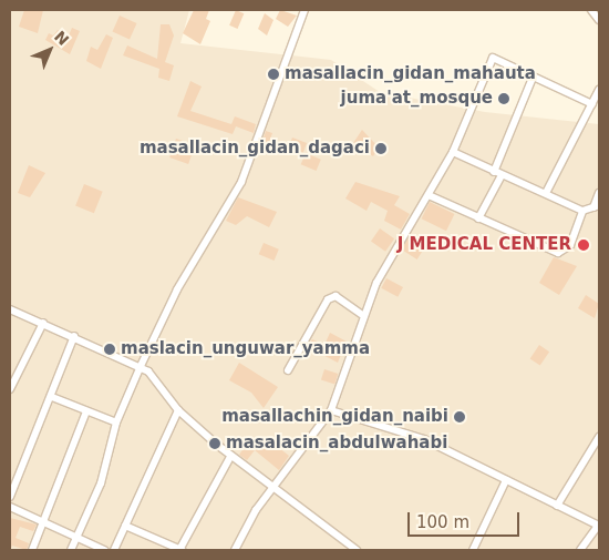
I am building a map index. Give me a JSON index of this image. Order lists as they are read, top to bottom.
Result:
{
  "places": [
    "masallacin_gidan_mahauta",
    "juma'at_mosque",
    "masallacin_gidan_dagaci",
    "J MEDICAL CENTER",
    "maslacin_unguwar_yamma",
    "masallachin_gidan_naibi",
    "masalacin_abdulwahabi"
  ],
  "scale_bar": "100 m",
  "north": "top right"
}
